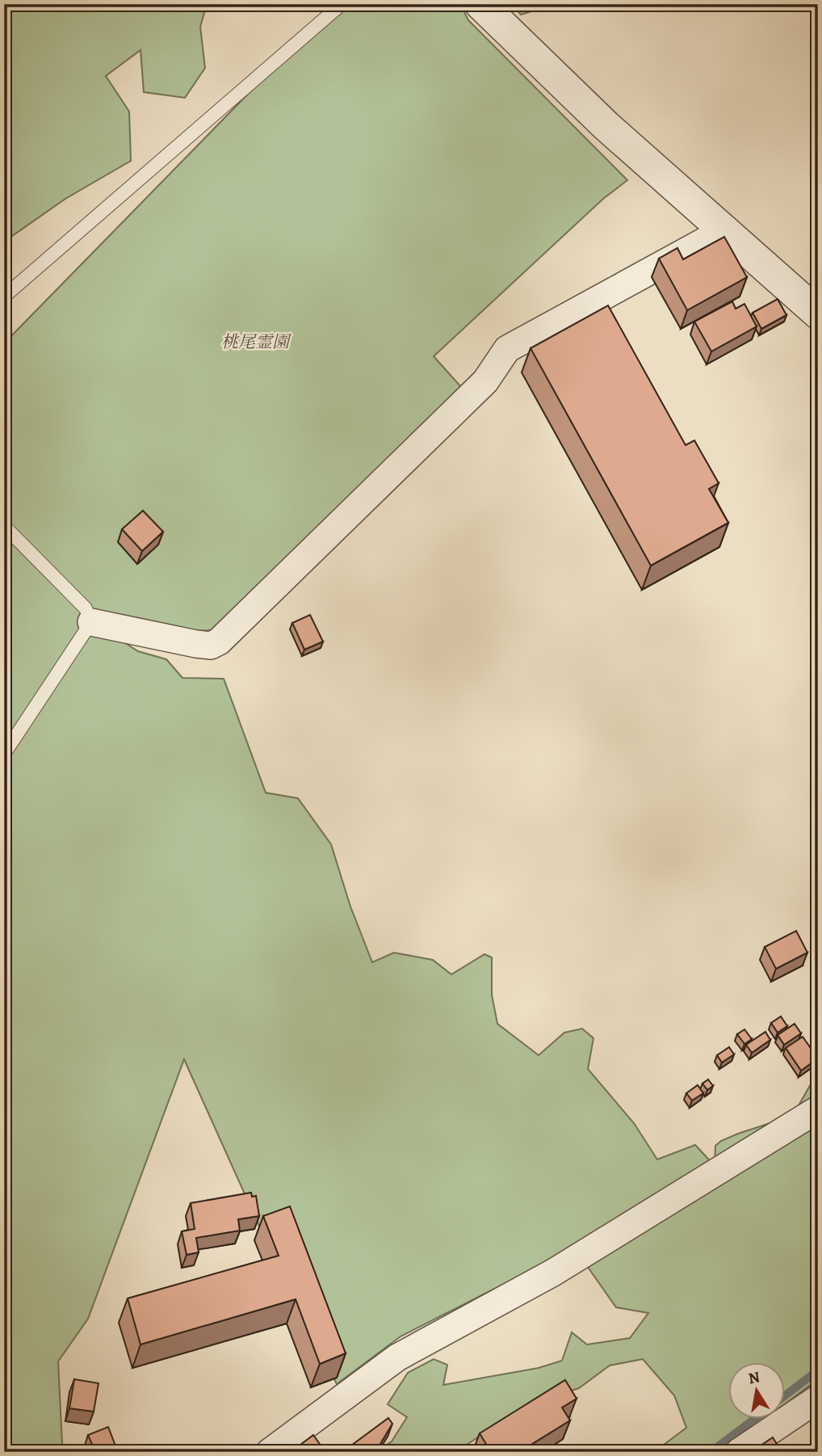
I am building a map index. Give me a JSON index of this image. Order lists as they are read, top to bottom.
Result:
{
  "parks": ["桃尾霊園"],
  "north": "top"
}
